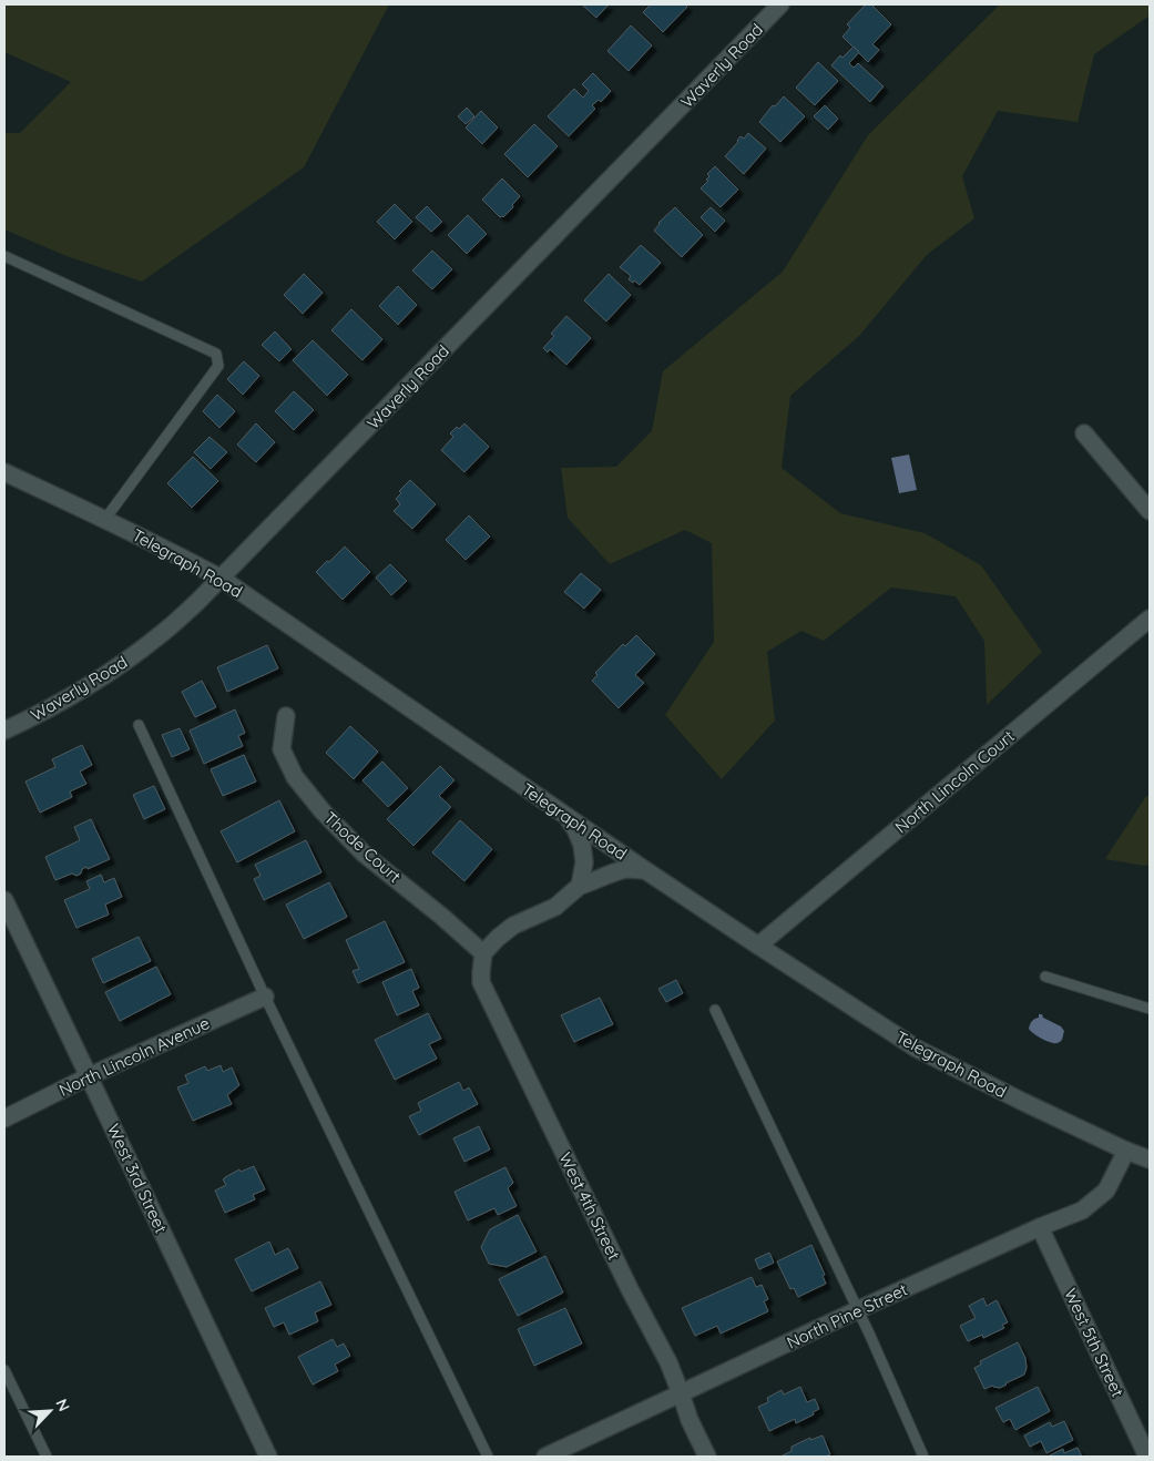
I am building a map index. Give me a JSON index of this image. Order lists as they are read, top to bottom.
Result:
{
  "streets": {
    "street": [
      "Waverly Road",
      "Telegraph Road",
      "North Lincoln Court",
      "Thode Court",
      "North Lincoln Avenue",
      "West 3rd Street",
      "West 4th Street",
      "North Pine Street",
      "West 5th Street"
    ]
  },
  "crossings": [
    ["Waverly Road", "Telegraph Road"],
    ["Telegraph Road", "North Lincoln Court"],
    ["Telegraph Road", "North Pine Street"],
    ["Thode Court", "West 4th Street"],
    ["North Lincoln Avenue", "West 3rd Street"],
    ["West 4th Street", "North Pine Street"],
    ["North Pine Street", "West 5th Street"]
  ],
  "north": "top right"
}
